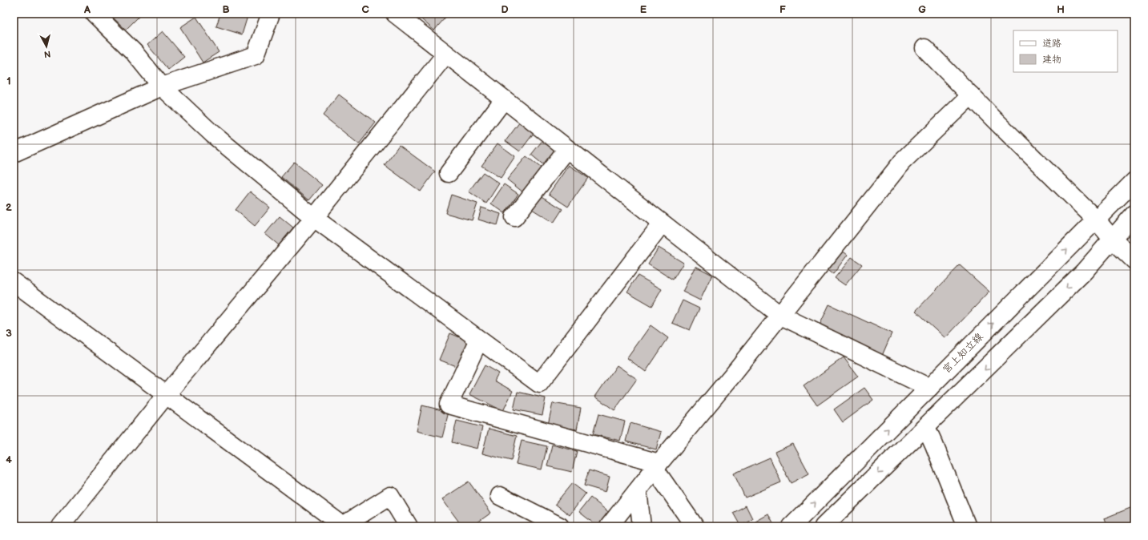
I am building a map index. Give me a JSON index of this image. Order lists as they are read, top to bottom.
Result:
{
  "streets": {
    "street": ["宮上知立線"]
  },
  "legend": ["道路", "建物"],
  "north": "bottom",
  "grid": {
    "columns": [
      "A",
      "B",
      "C",
      "D",
      "E",
      "F",
      "G",
      "H"
    ],
    "rows": [
      "1",
      "2",
      "3",
      "4"
    ]
  }
}
